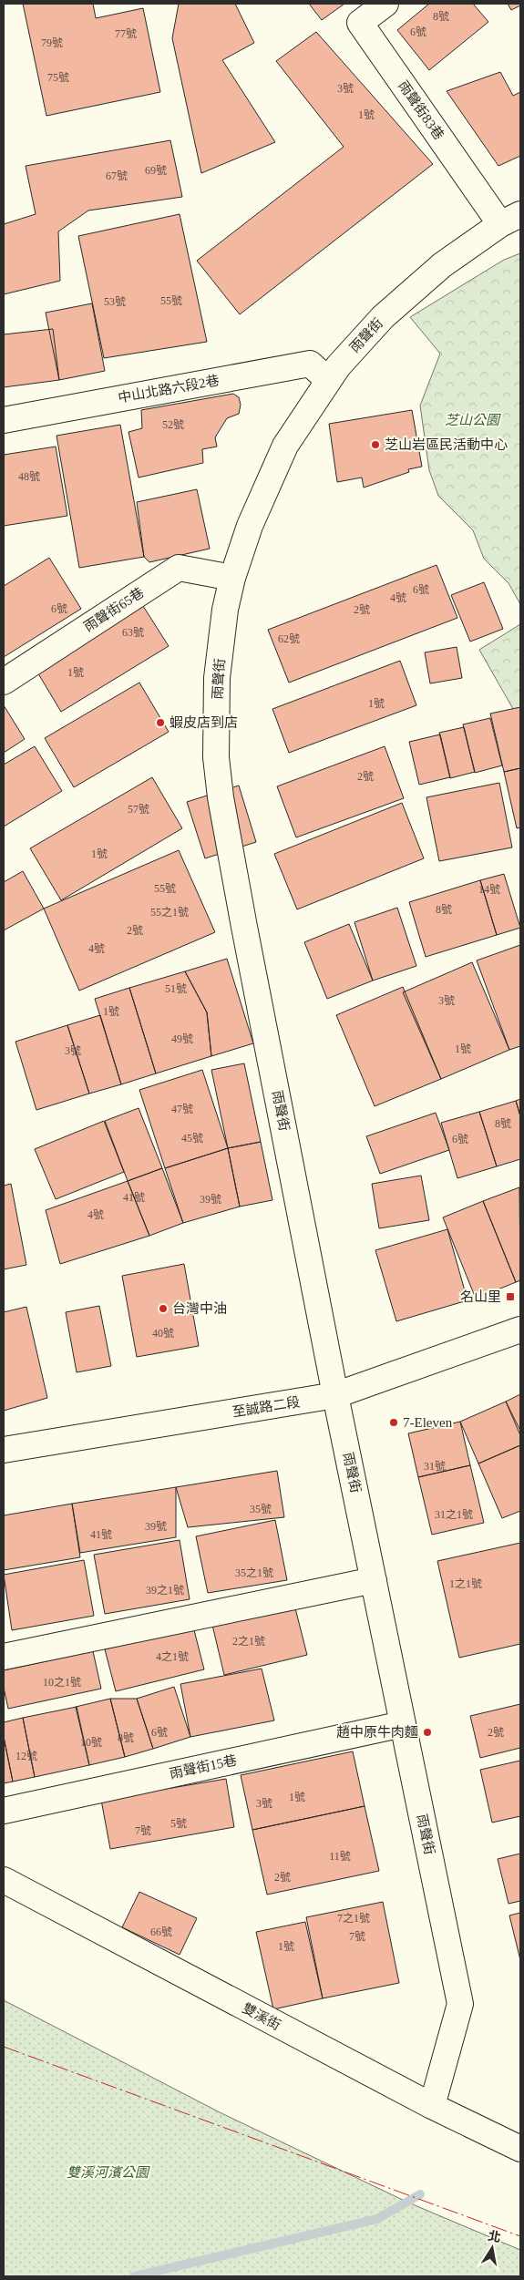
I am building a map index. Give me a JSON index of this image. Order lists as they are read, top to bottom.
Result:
{
  "streets": {
    "street": [
      "雨聲街83巷",
      "雨聲街",
      "中山北路六段2巷",
      "雨聲街65巷",
      "至誠路二段",
      "雨聲街15巷",
      "雙溪街"
    ]
  },
  "crossings": [
    ["雨聲街83巷", "雨聲街"],
    ["雨聲街", "中山北路六段2巷"],
    ["雨聲街", "雨聲街65巷"],
    ["雨聲街", "至誠路二段"],
    ["雨聲街", "雨聲街15巷"],
    ["雨聲街", "雙溪街"]
  ],
  "parks": ["芝山公園", "雙溪河濱公園"],
  "places": {
    "other": [
      "芝山岩區民活動中心",
      "蝦皮店到店",
      "台灣中油",
      "7-Eleven",
      "趙中原牛肉麵"
    ],
    "transit": ["名山里"]
  },
  "house_numbers": [
    "8號",
    "6號",
    "77號",
    "79號",
    "75號",
    "3號",
    "1號",
    "69號",
    "67號",
    "55號",
    "53號",
    "52號",
    "48號",
    "6號",
    "4號",
    "6號",
    "2號",
    "63號",
    "62號",
    "1號",
    "1號",
    "2號",
    "57號",
    "1號",
    "55號",
    "14號",
    "8號",
    "55之1號",
    "2號",
    "4號",
    "51號",
    "3號",
    "1號",
    "49號",
    "1號",
    "3號",
    "47號",
    "8號",
    "45號",
    "6號",
    "41號",
    "39號",
    "4號",
    "40號",
    "31號",
    "35號",
    "31之1號",
    "39號",
    "41號",
    "35之1號",
    "1之1號",
    "39之1號",
    "2之1號",
    "4之1號",
    "10之1號",
    "6號",
    "2號",
    "8號",
    "10號",
    "12號",
    "1號",
    "3號",
    "5號",
    "7號",
    "11號",
    "2號",
    "7之1號",
    "66號",
    "7號",
    "1號"
  ],
  "north": "top"
}
